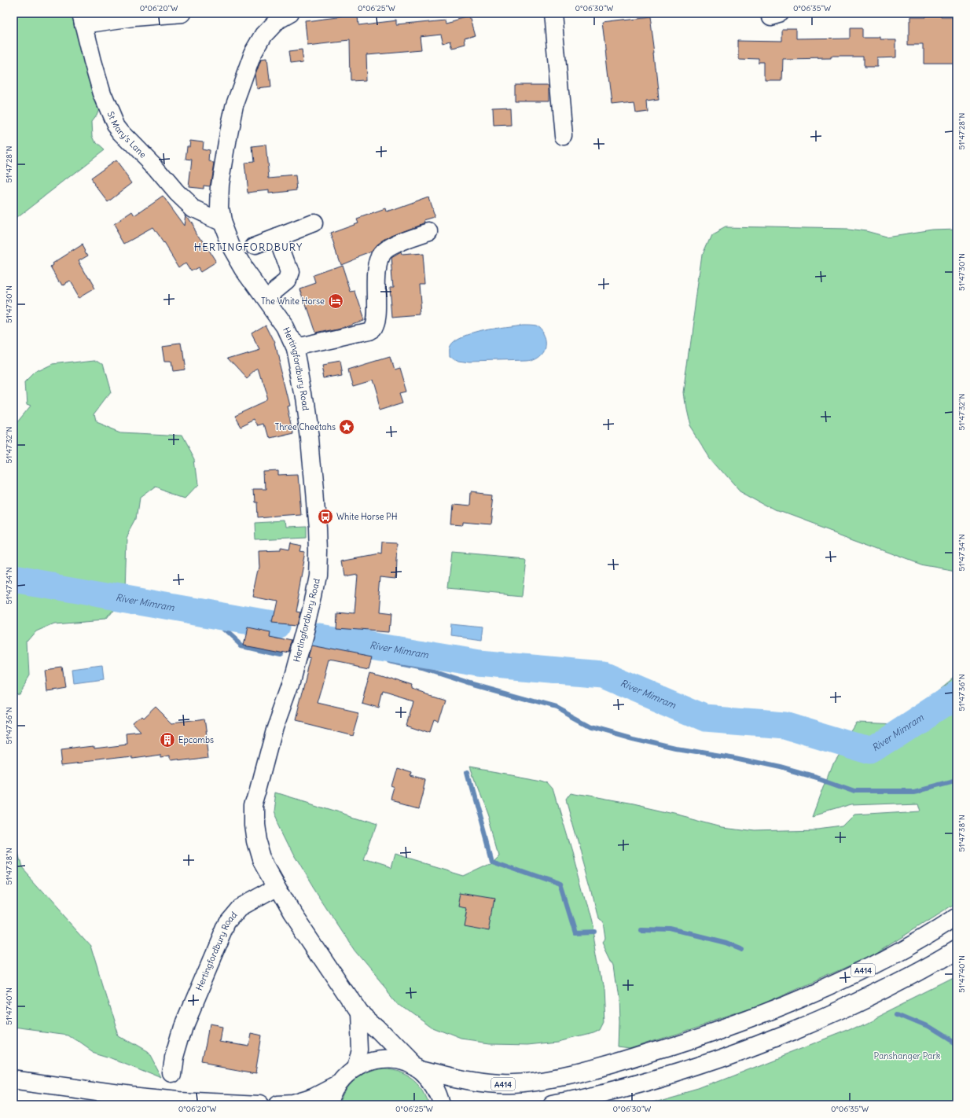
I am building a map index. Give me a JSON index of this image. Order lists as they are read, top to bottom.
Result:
{
  "streets": {
    "main road": ["St Mary's Lane", "Hertingfordbury Road", "A414"]
  },
  "crossings": [
    ["St Mary's Lane", "Hertingfordbury Road"],
    ["Hertingfordbury Road", "A414"]
  ],
  "districts": ["HERTINGFORDBURY"],
  "water": ["River Mimram"],
  "parks": ["Panshanger Park"],
  "places": {
    "hotel": ["The White Horse"],
    "place": ["Three Cheetahs"],
    "bus stop": ["White Horse PH"],
    "building": ["Epcombs"]
  },
  "coordinates": [
    "0°06'20\"W",
    "0°06'25\"W",
    "0°06'30\"W",
    "0°06'35\"W",
    "51°47'28\"N",
    "51°47'30\"N",
    "51°47'32\"N",
    "51°47'34\"N",
    "51°47'36\"N",
    "51°47'38\"N",
    "51°47'40\"N"
  ]
}
